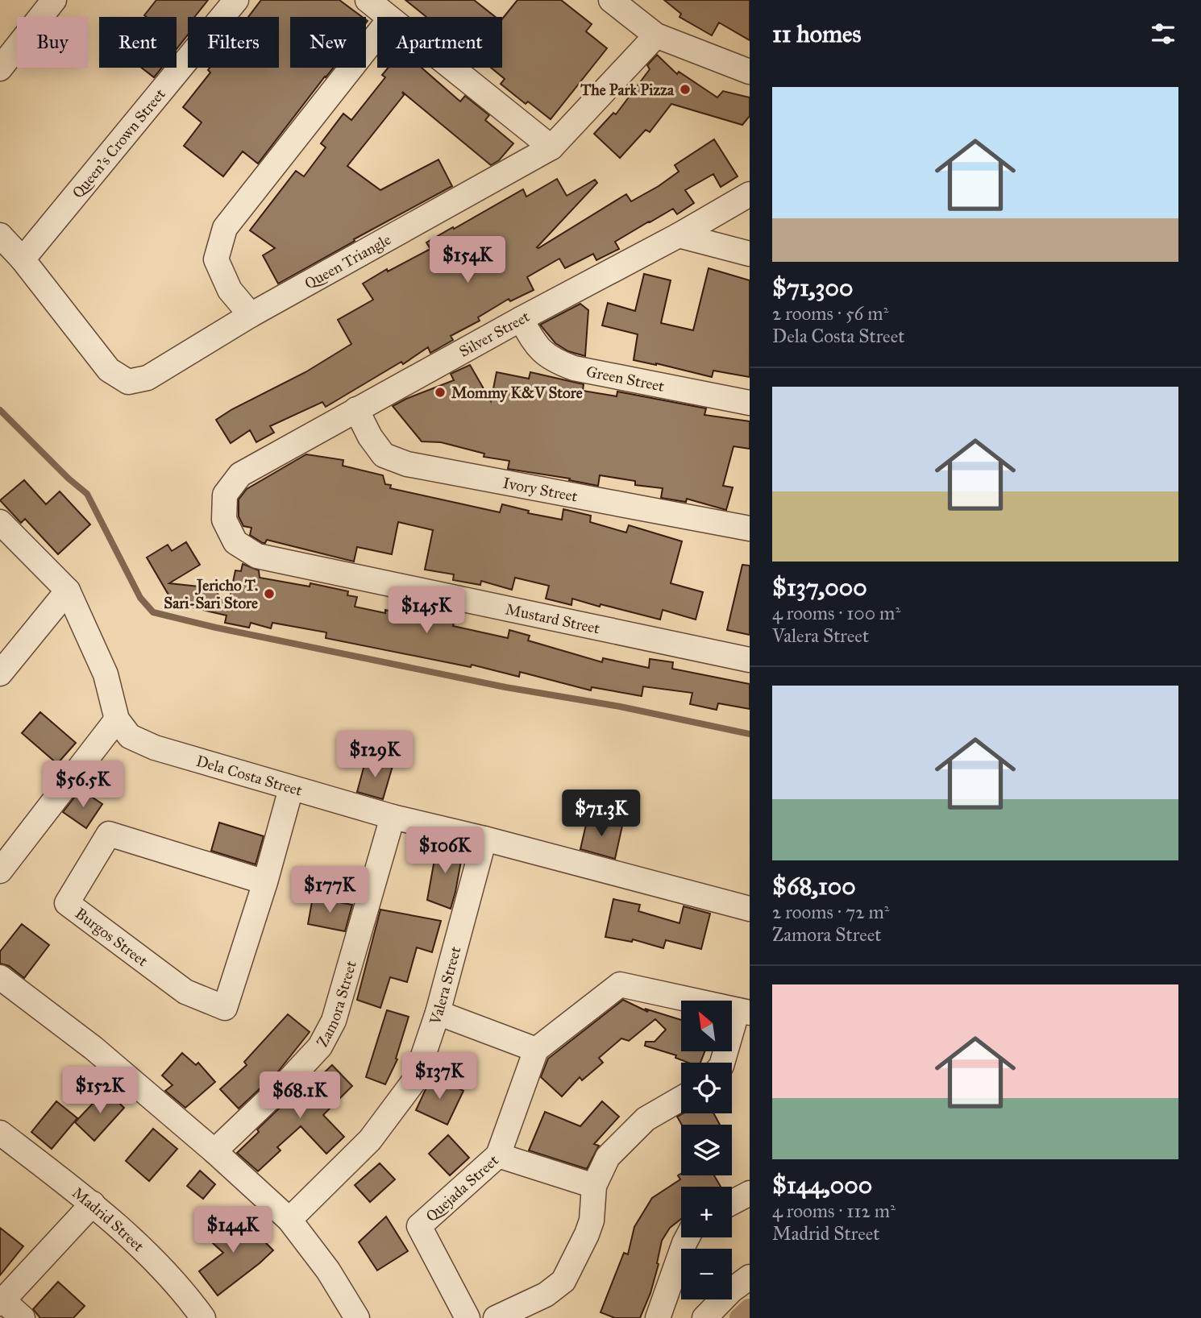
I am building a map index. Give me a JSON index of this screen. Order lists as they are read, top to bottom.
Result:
{
  "streets": {
    "street": [
      "Queen's Crown Street",
      "Queen Triangle",
      "Silver Street",
      "Green Street",
      "Ivory Street",
      "Mustard Street",
      "Dela Costa Street",
      "Burgos Street",
      "Valera Street",
      "Zamora Street",
      "Quejada Street",
      "Madrid Street"
    ]
  },
  "crossings": [
    ["Queen's Crown Street", "Queen Triangle"],
    ["Silver Street", "Green Street"],
    ["Silver Street", "Ivory Street"],
    ["Silver Street", "Mustard Street"],
    ["Dela Costa Street", "Burgos Street"],
    ["Dela Costa Street", "Valera Street"],
    ["Dela Costa Street", "Zamora Street"]
  ],
  "places": ["The Park Pizza", "Mommy K&V Store", "Jericho T. Sari-Sari Store"],
  "north": "top left",
  "page": {
    "heading": "11 homes",
    "chip": [
      "Buy",
      "Rent",
      "Filters",
      "New",
      "Apartment"
    ],
    "list": [
      {
        "name": "$71,300",
        "note": "2 rooms · 56 m² · Dela Costa Street"
      },
      {
        "name": "$137,000",
        "note": "4 rooms · 100 m² · Valera Street"
      },
      {
        "name": "$68,100",
        "note": "2 rooms · 72 m² · Zamora Street"
      },
      {
        "name": "$144,000",
        "note": "4 rooms · 112 m² · Madrid Street"
      }
    ],
    "price": [
      "$154K",
      "$145K",
      "$129K",
      "$56.5K",
      "$71.3K",
      "$106K",
      "$177K",
      "$137K",
      "$152K",
      "$68.1K",
      "$144K"
    ],
    "map_buttons": ["+", "−"]
  }
}
